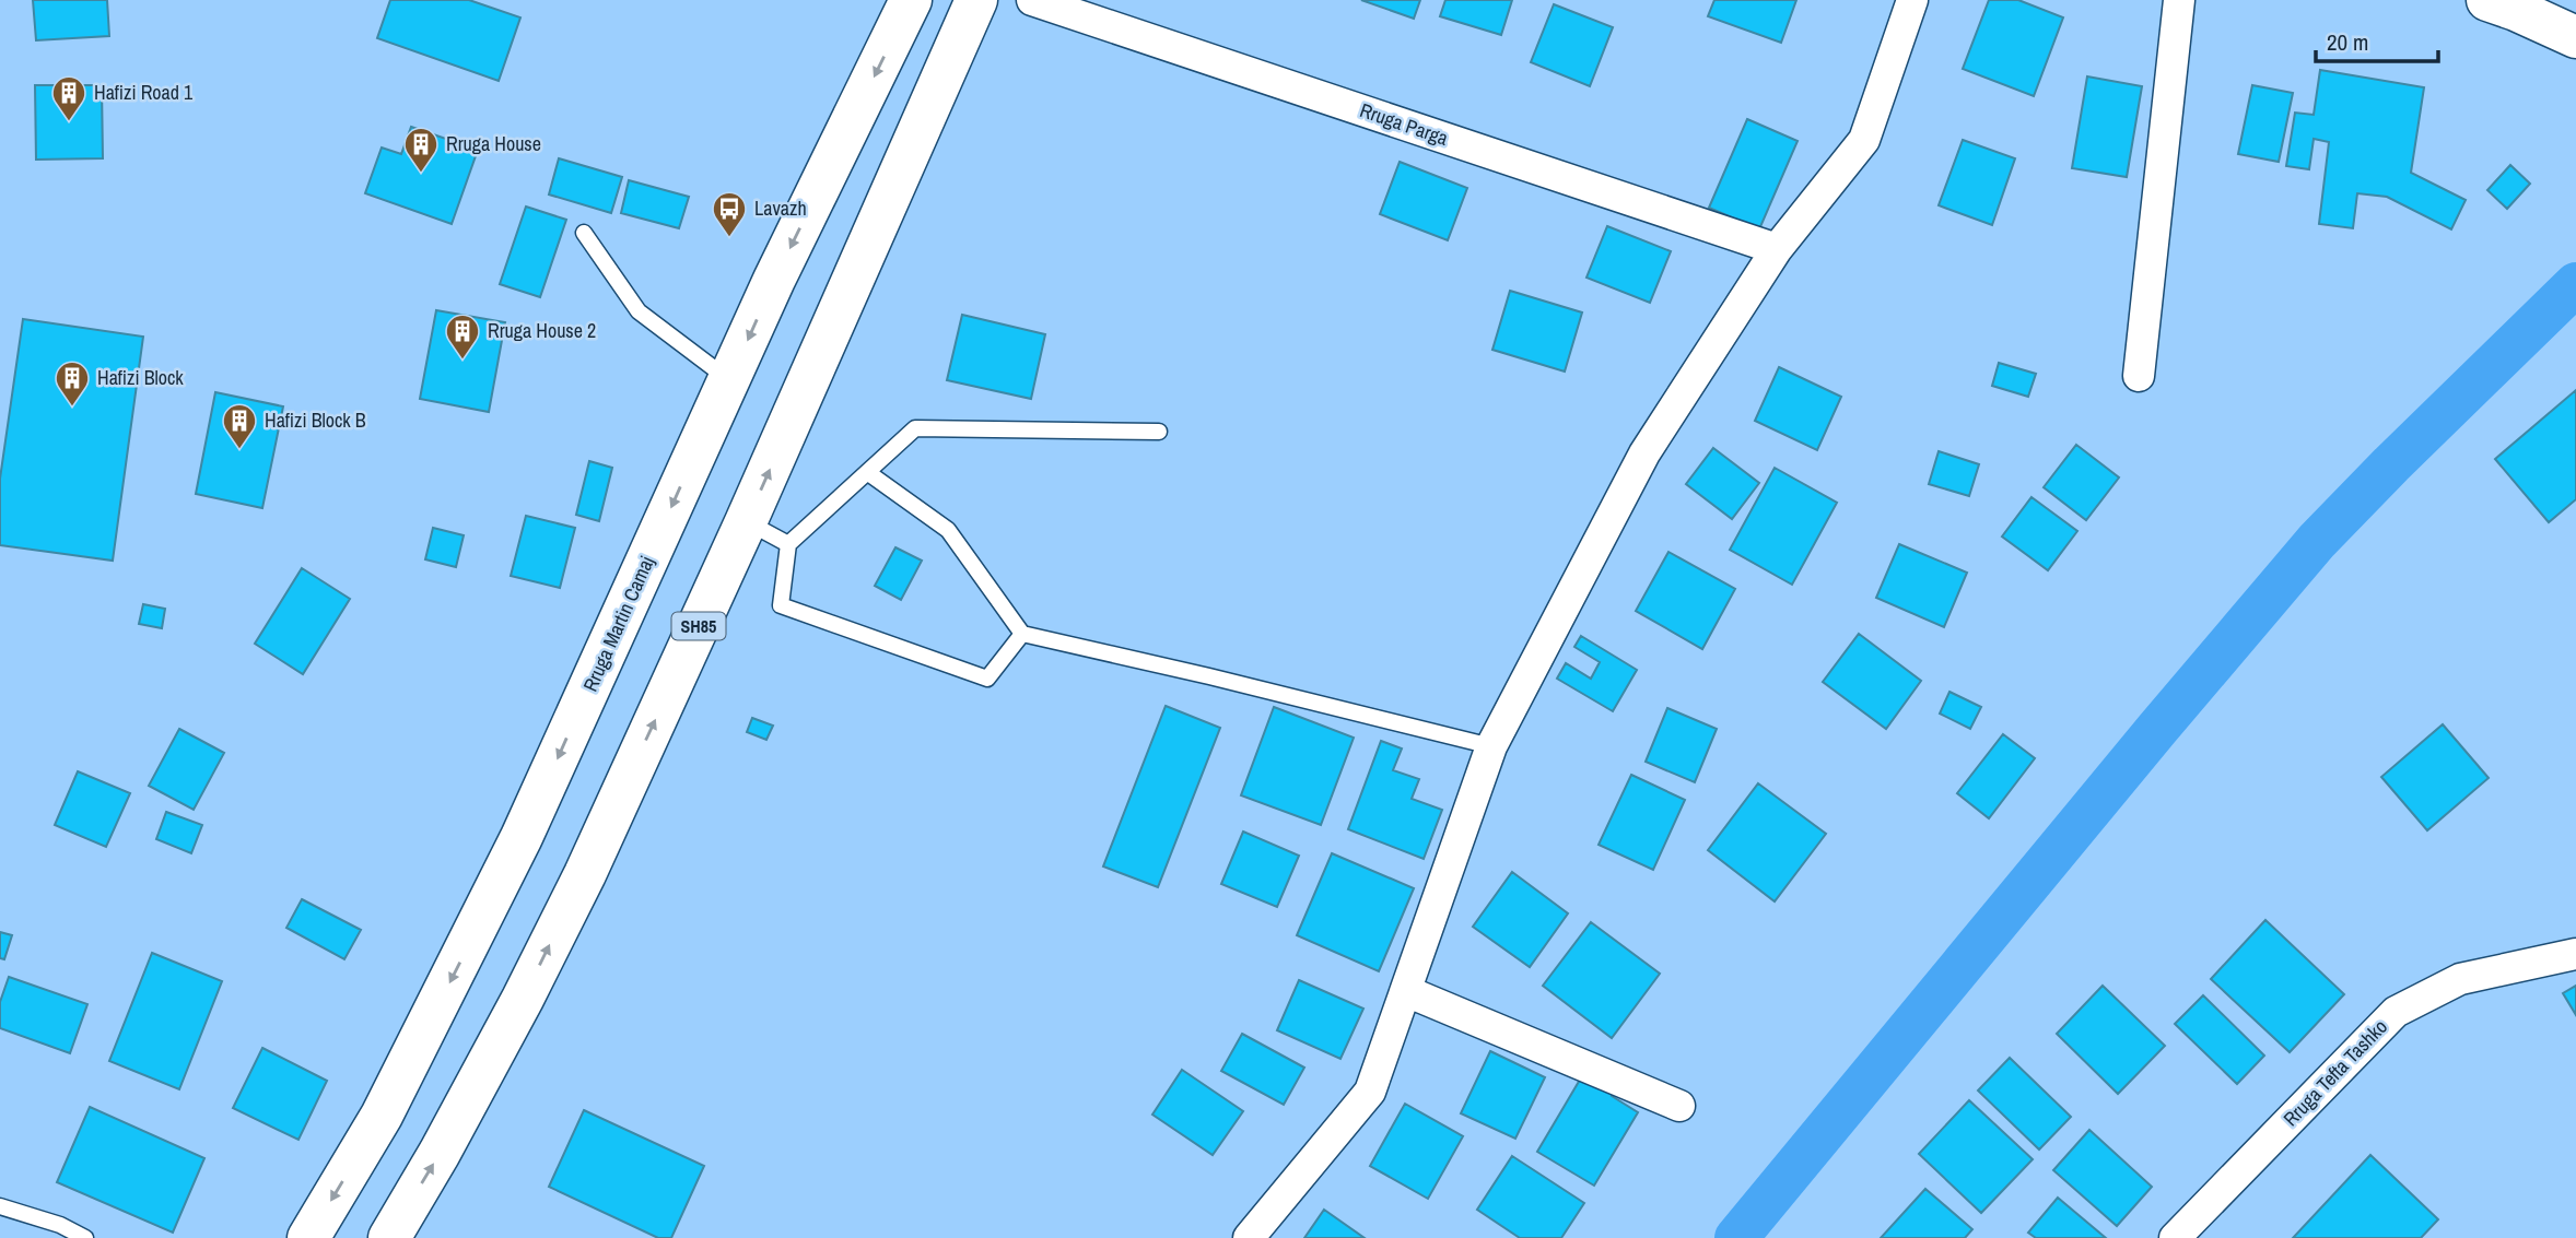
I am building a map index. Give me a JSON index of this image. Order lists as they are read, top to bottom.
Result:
{
  "streets": {
    "main road": ["Rruga Martin Camaj", "SH85"],
    "street": ["Rruga Parga", "Rruga Tefta Tashko"]
  },
  "places": {
    "building": [
      "Hafizi Road 1",
      "Rruga House",
      "Rruga House 2",
      "Hafizi Block",
      "Hafizi Block B"
    ],
    "bus stop": ["Lavazh"]
  },
  "scale_bar": "20 m"
}
